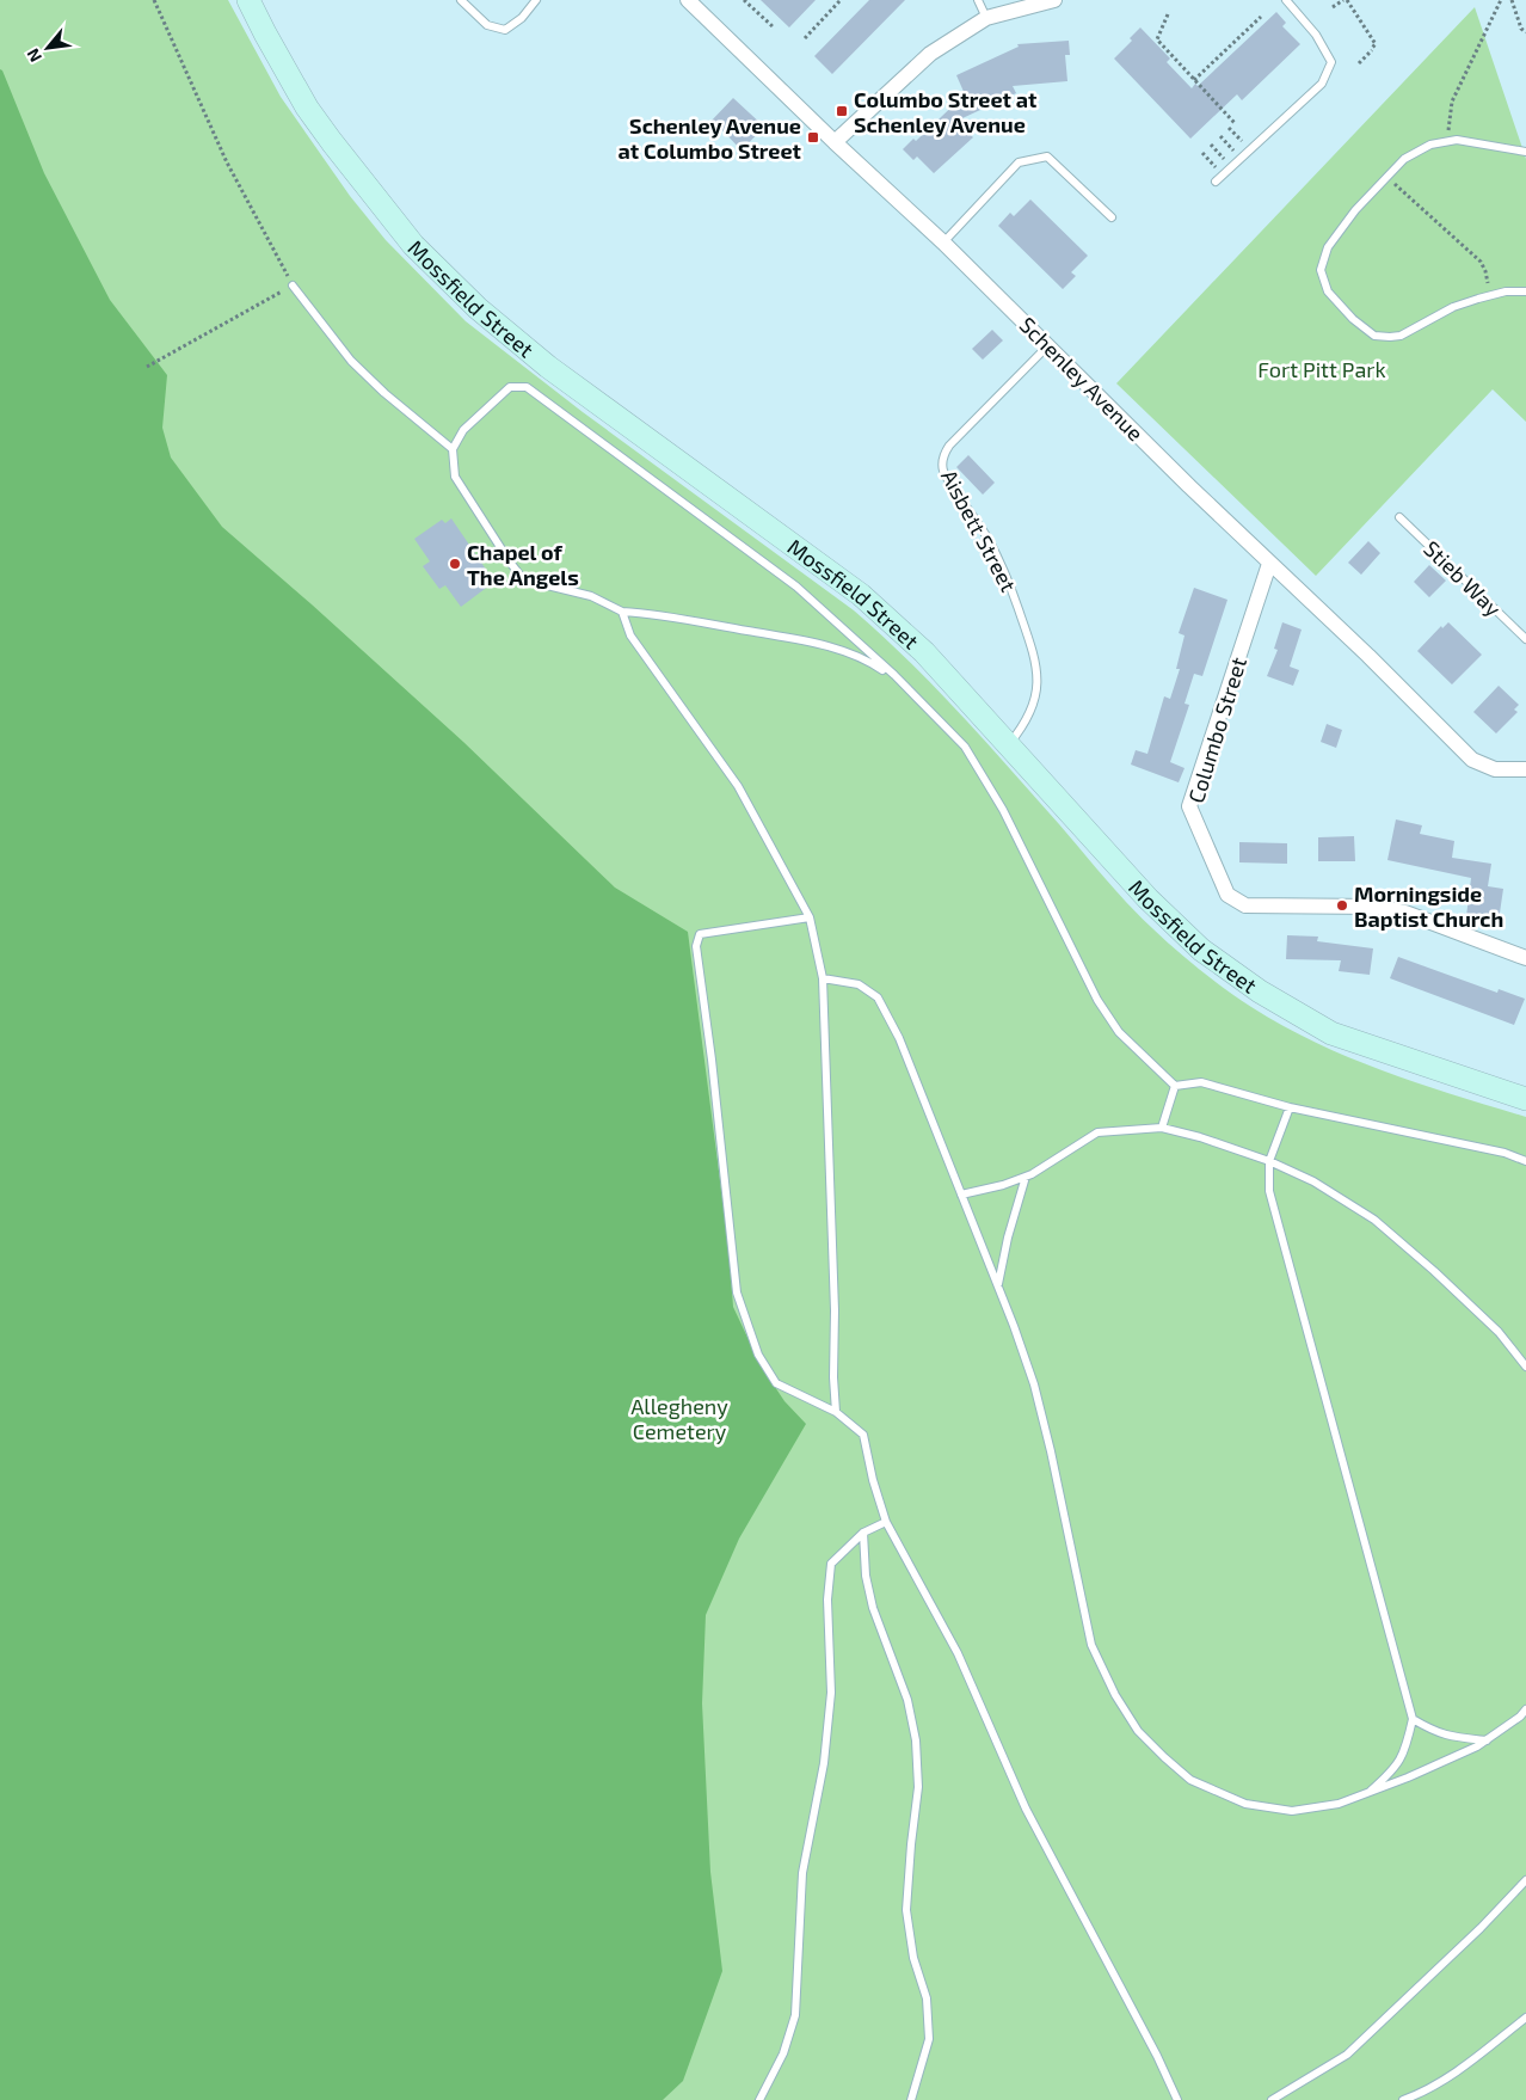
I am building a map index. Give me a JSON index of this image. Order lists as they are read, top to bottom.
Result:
{
  "streets": {
    "street": ["Mossfield Street", "Schenley Avenue", "Columbo Street"],
    "lane": ["Aisbett Street", "Stieb Way"]
  },
  "crossings": [
    ["Mossfield Street", "Aisbett Street"],
    ["Schenley Avenue", "Aisbett Street"],
    ["Schenley Avenue", "Columbo Street"]
  ],
  "parks": ["Fort Pitt Park", "Allegheny Cemetery"],
  "places": {
    "transit": ["Columbo Street at Schenley Avenue", "Schenley Avenue at Columbo Street"],
    "other": ["Chapel of The Angels", "Morningside Baptist Church"]
  },
  "north": "bottom left"
}
